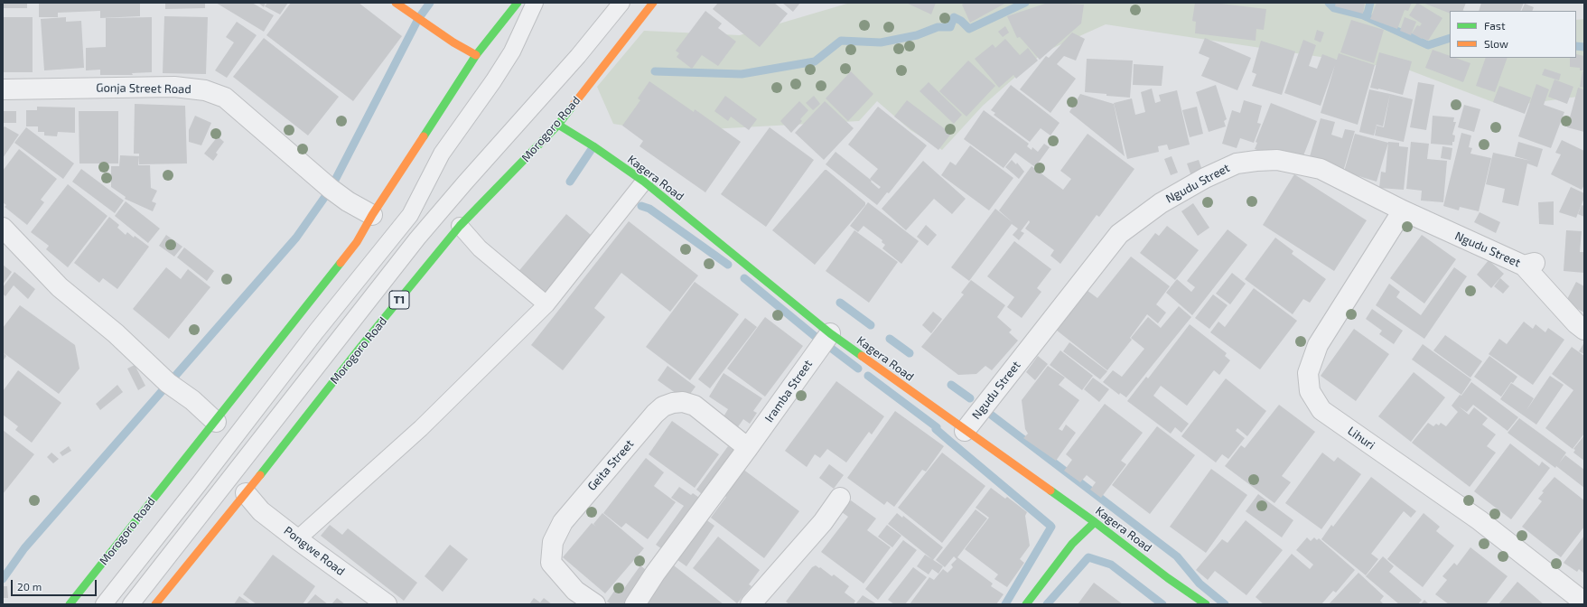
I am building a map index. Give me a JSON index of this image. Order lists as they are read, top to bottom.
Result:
{
  "streets": {
    "main road": ["Morogoro Road", "Kagera Road", "T1"],
    "street": [
      "Gonja Street Road",
      "Ngudu Street",
      "Iramba Street",
      "Lihuri",
      "Geita Street",
      "Pongwe Road"
    ]
  },
  "crossings": [
    ["Gonja Street Road", "Morogoro Road"],
    ["Morogoro Road", "Kagera Road"],
    ["Morogoro Road", "Pongwe Road"],
    ["Kagera Road", "Ngudu Street"],
    ["Kagera Road", "Iramba Street"],
    ["Ngudu Street", "Lihuri"],
    ["Iramba Street", "Geita Street"]
  ],
  "legend": ["Fast", "Slow"],
  "scale_bar": "20 m"
}
